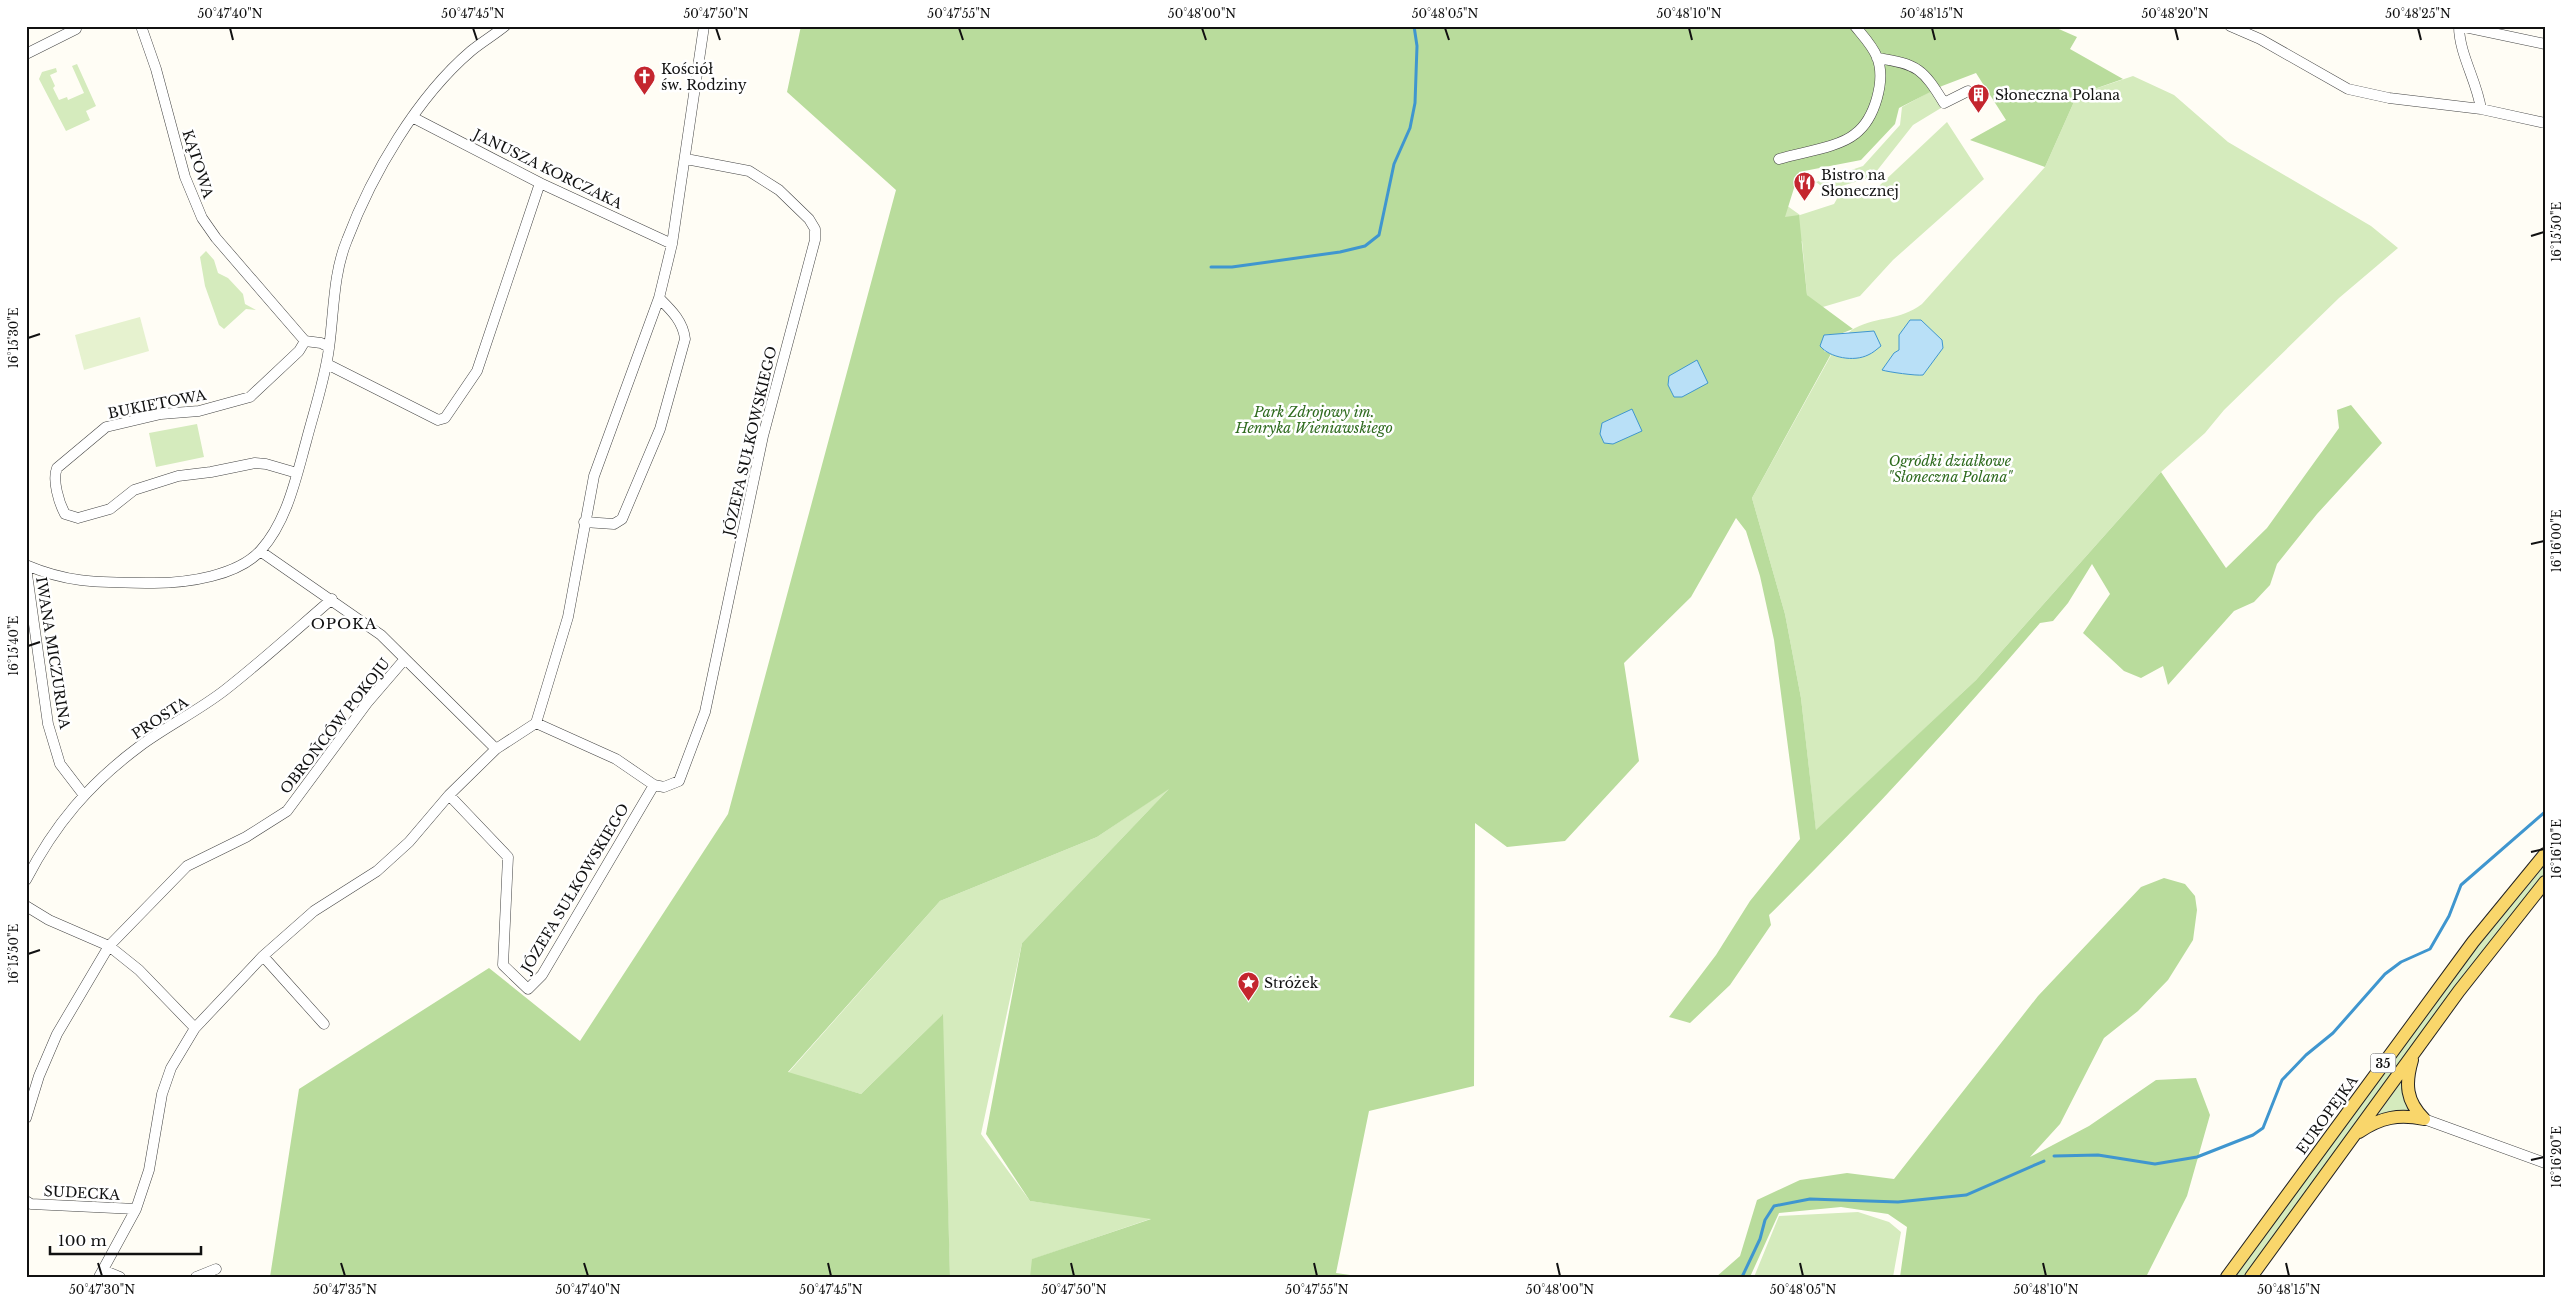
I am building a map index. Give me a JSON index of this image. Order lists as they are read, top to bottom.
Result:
{
  "streets": {
    "main road": ["35", "EUROPEJKA"],
    "street": [
      "KĄTOWA",
      "JANUSZA KORCZAKA",
      "BUKIETOWA",
      "JÓZEFA SUŁKOWSKIEGO",
      "IWANA MICZURINA",
      "PROSTA",
      "OBROŃCÓW POKOJU",
      "SUDECKA"
    ]
  },
  "crossings": [
    ["KĄTOWA", "BUKIETOWA"],
    ["IWANA MICZURINA", "PROSTA"]
  ],
  "districts": ["OPOKA"],
  "parks": ["Park Zdrojowy im. Henryka Wieniawskiego", "Ogródki działkowe \"Słoneczna Polana\""],
  "places": {
    "church": ["Kościół św. Rodziny"],
    "building": ["Słoneczna Polana"],
    "restaurant": ["Bistro na Słonecznej"],
    "place": ["Stróżek"]
  },
  "scale_bar": "100 m",
  "coordinates": [
    "50°47'40\"N",
    "50°47'45\"N",
    "50°47'50\"N",
    "50°47'55\"N",
    "50°48'00\"N",
    "50°48'05\"N",
    "50°48'10\"N",
    "50°48'15\"N",
    "50°48'20\"N",
    "50°48'25\"N",
    "16°15'50\"E",
    "16°15'30\"E",
    "16°16'00\"E",
    "16°15'40\"E",
    "16°16'10\"E",
    "16°16'20\"E",
    "50°47'30\"N",
    "50°47'35\"N"
  ]
}
